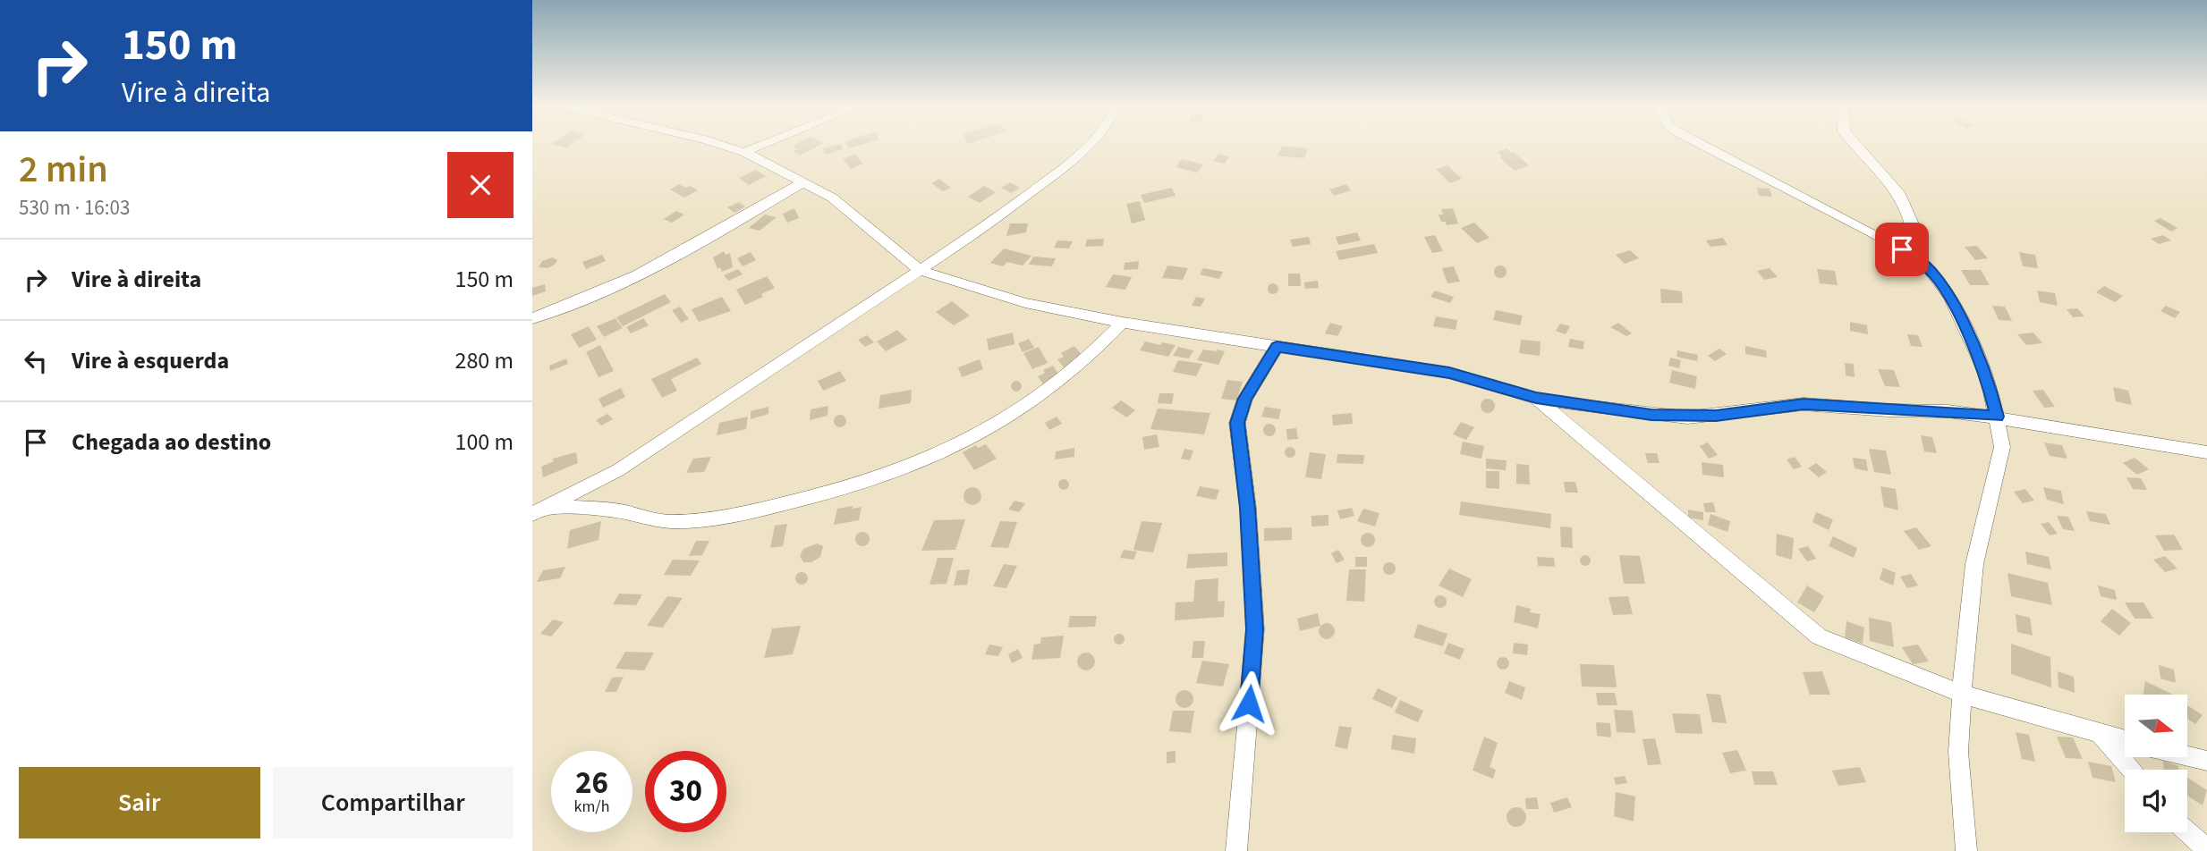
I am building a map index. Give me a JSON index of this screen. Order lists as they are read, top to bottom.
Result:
{
  "north": "right",
  "page": {
    "turn": ["150 m", "Vire à direita"],
    "heading": ["2 min", "530 m · 16:03"],
    "list": [
      {
        "name": "Vire à direita",
        "value": "150 m"
      },
      {
        "name": "Vire à esquerda",
        "value": "280 m"
      },
      {
        "name": "Chegada ao destino",
        "value": "100 m"
      }
    ],
    "speed": "26 km/h",
    "limit": "30",
    "buttons": ["Sair", "Compartilhar"]
  }
}
